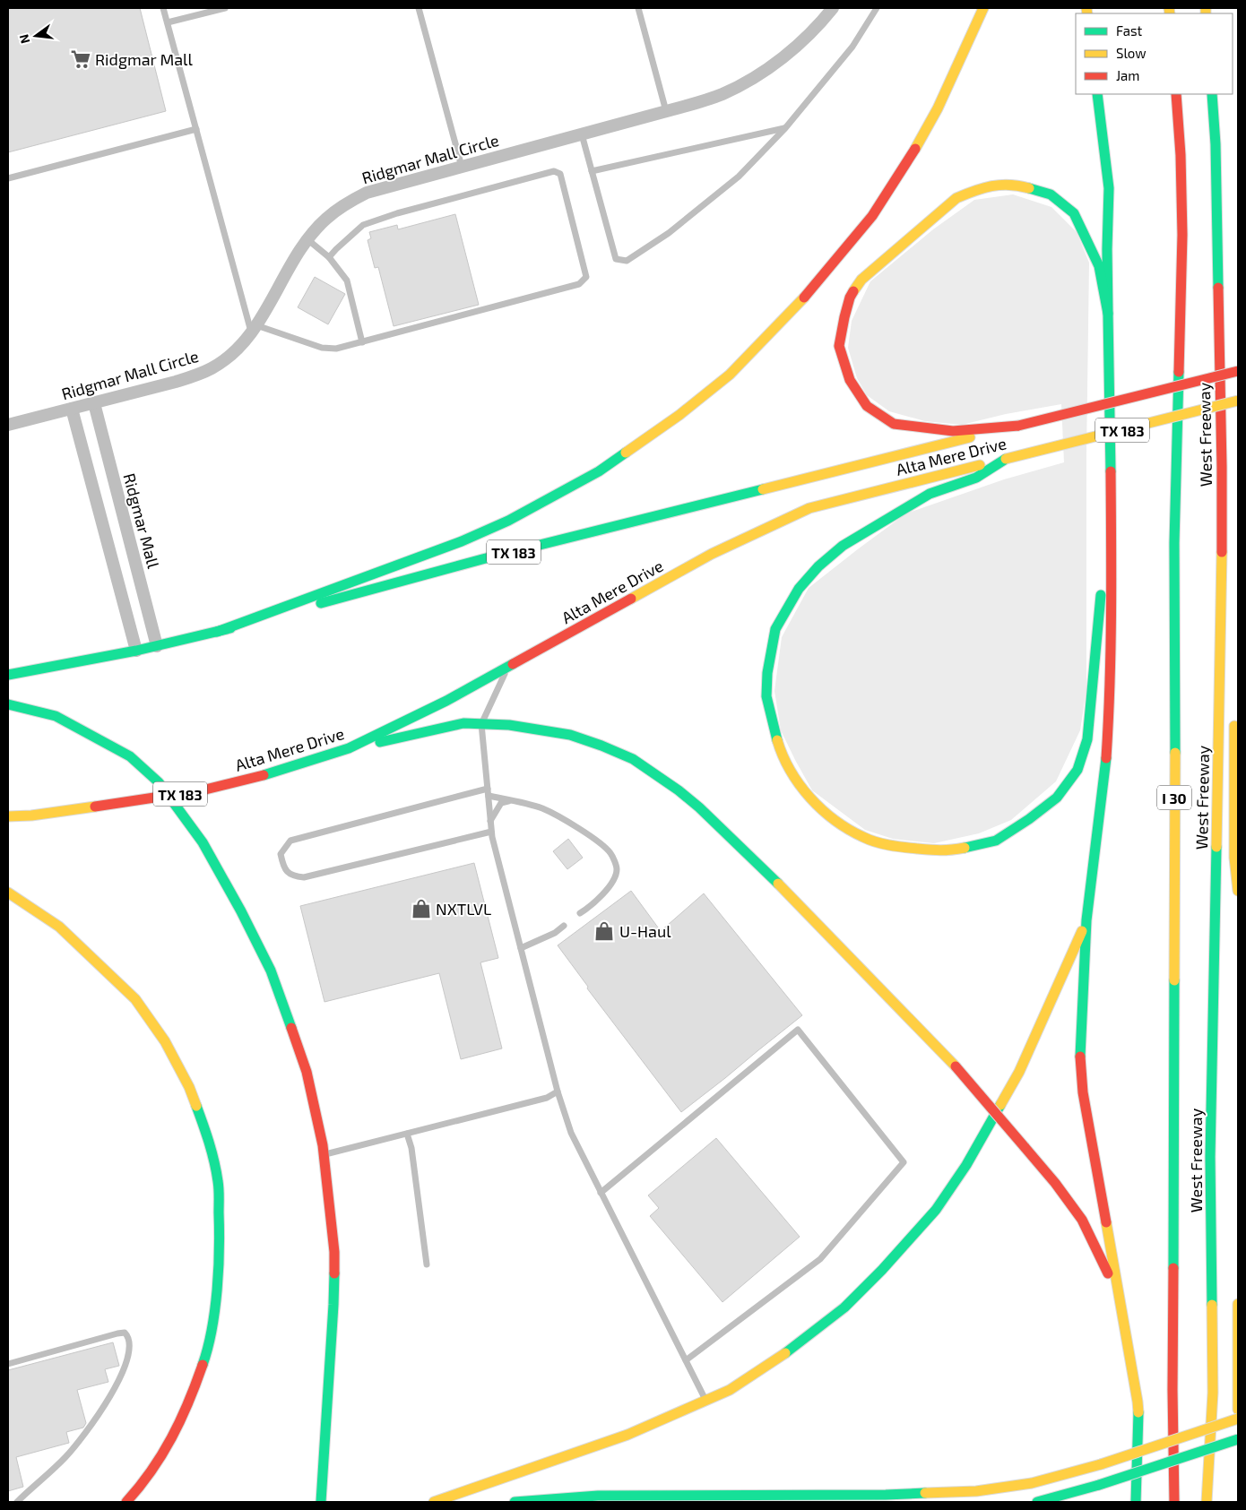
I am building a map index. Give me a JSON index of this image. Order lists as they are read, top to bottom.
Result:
{
  "streets": {
    "main road": [
      "TX 183",
      "West Freeway",
      "Alta Mere Drive",
      "I 30"
    ],
    "street": ["Ridgmar Mall Circle", "Ridgmar Mall"]
  },
  "crossings": [
    ["Ridgmar Mall Circle", "Ridgmar Mall"],
    ["Alta Mere Drive", "Ridgmar Mall"]
  ],
  "places": {
    "supermarket": ["Ridgmar Mall"],
    "shop": ["NXTLVL", "U-Haul"]
  },
  "legend": ["Fast", "Slow", "Jam"],
  "north": "left"
}
